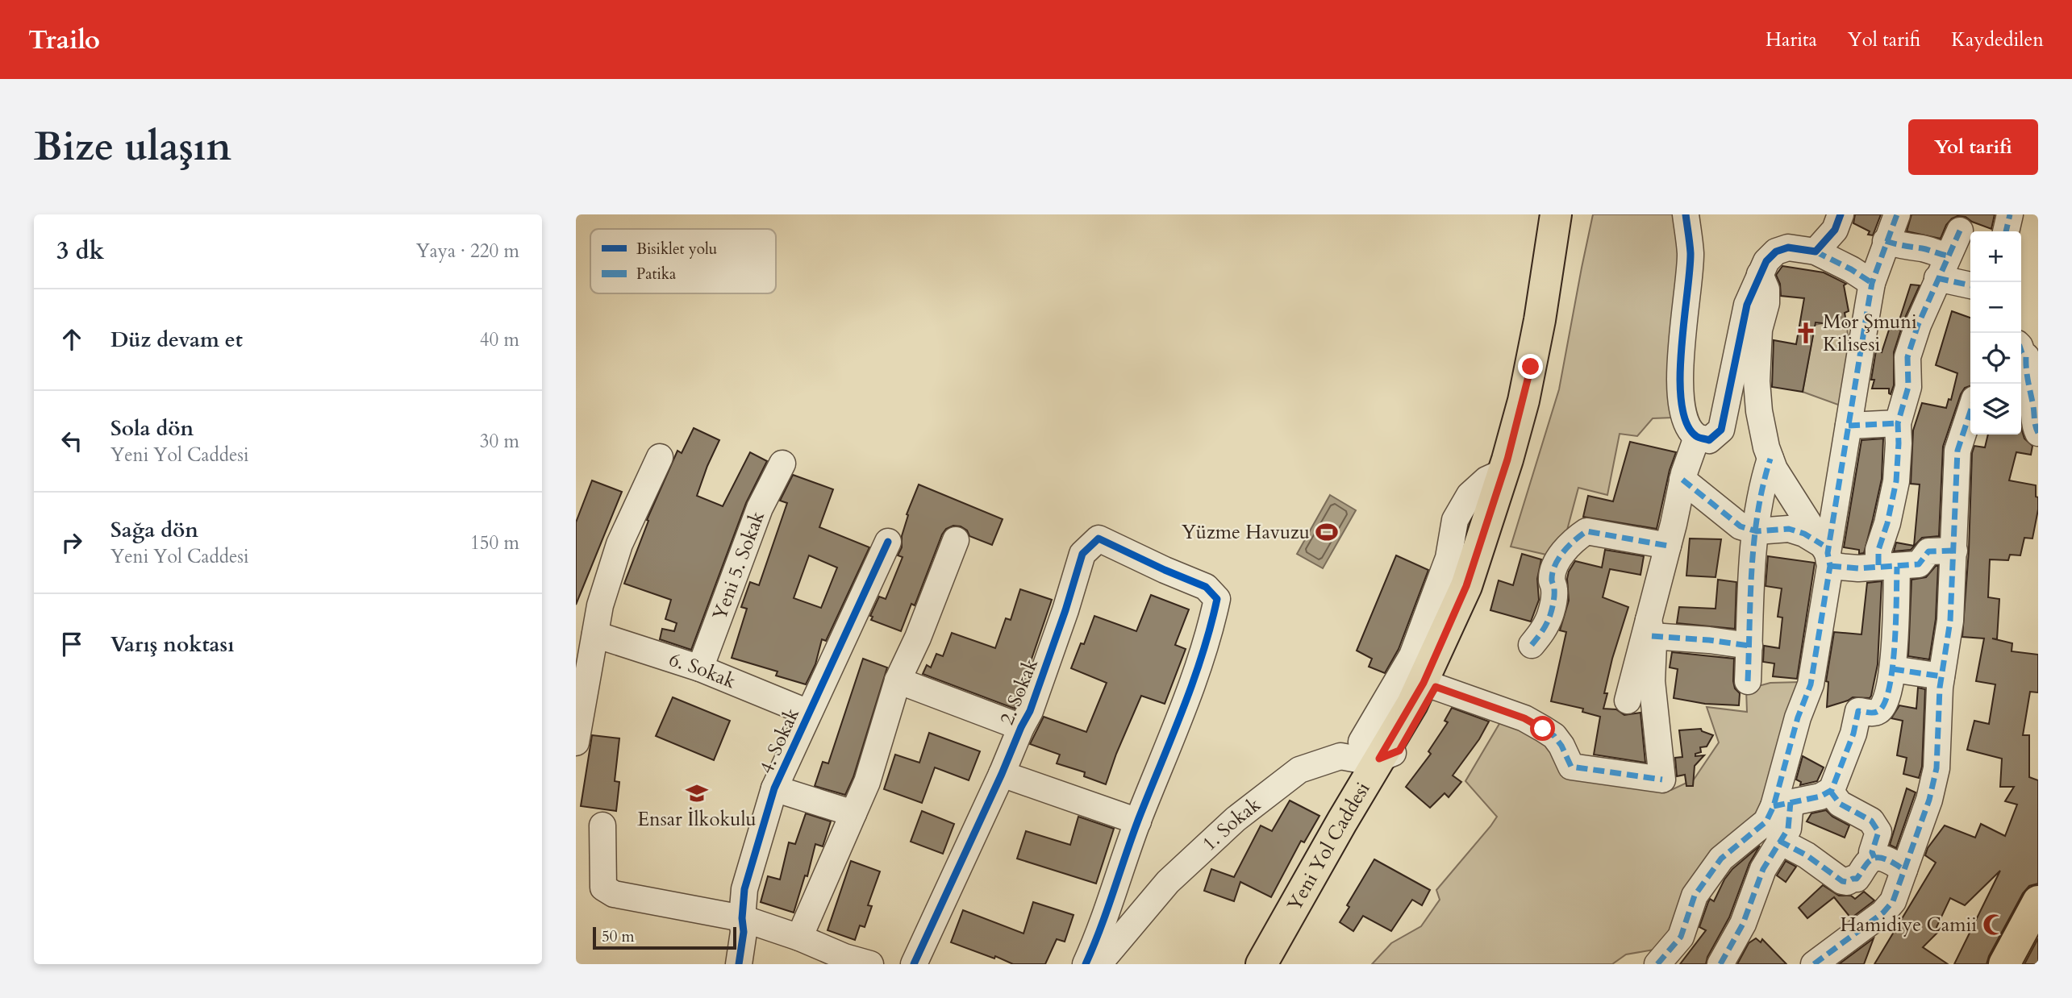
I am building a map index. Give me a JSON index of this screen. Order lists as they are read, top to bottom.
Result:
{
  "streets": {
    "main road": ["Yeni Yol Caddesi"],
    "street": [
      "Yeni 5. Sokak",
      "6. Sokak",
      "2. Sokak",
      "4. Sokak",
      "1. Sokak"
    ]
  },
  "crossings": [
    ["Yeni 5. Sokak", "6. Sokak"],
    ["6. Sokak", "4. Sokak"],
    ["1. Sokak", "Yeni Yol Caddesi"]
  ],
  "places": {
    "church": ["Mor Şmuni Kilisesi"],
    "sports": ["Yüzme Havuzu"],
    "school or university": ["Ensar İlkokulu"],
    "mosque": ["Hamidiye Camii"]
  },
  "legend": ["Bisiklet yolu", "Patika"],
  "scale_bar": "50 m",
  "page": {
    "header": "Trailo",
    "nav": ["Harita", "Yol tarifi", "Kaydedilen"],
    "buttons": "Yol tarifi",
    "title": "Bize ulaşın",
    "heading": ["3 dk", "Yaya · 220 m"],
    "map_buttons": ["+", "−"],
    "list": [
      ["Düz devam et", "40 m"],
      ["Sola dön", "Yeni Yol Caddesi", "30 m"],
      ["Sağa dön", "Yeni Yol Caddesi", "150 m"],
      "Varış noktası"
    ],
    "scale": "50 m"
  }
}
